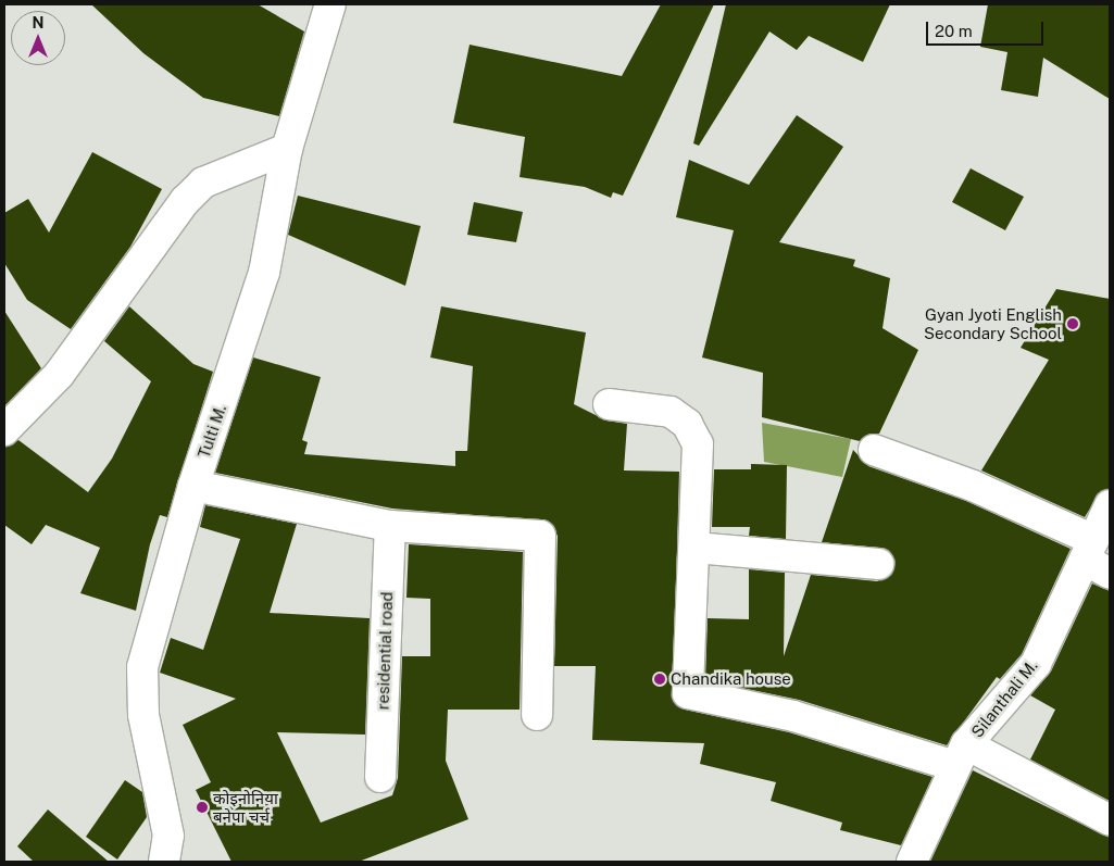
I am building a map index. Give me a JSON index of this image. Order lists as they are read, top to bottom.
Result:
{
  "streets": {
    "street": ["Tulti M.", "residential road", "Silanthali M."]
  },
  "places": ["Gyan Jyoti English Secondary School", "Chandika house", "कोइनोनिया बनेपा चर्च"],
  "scale_bar": "20 m",
  "north": "top"
}
